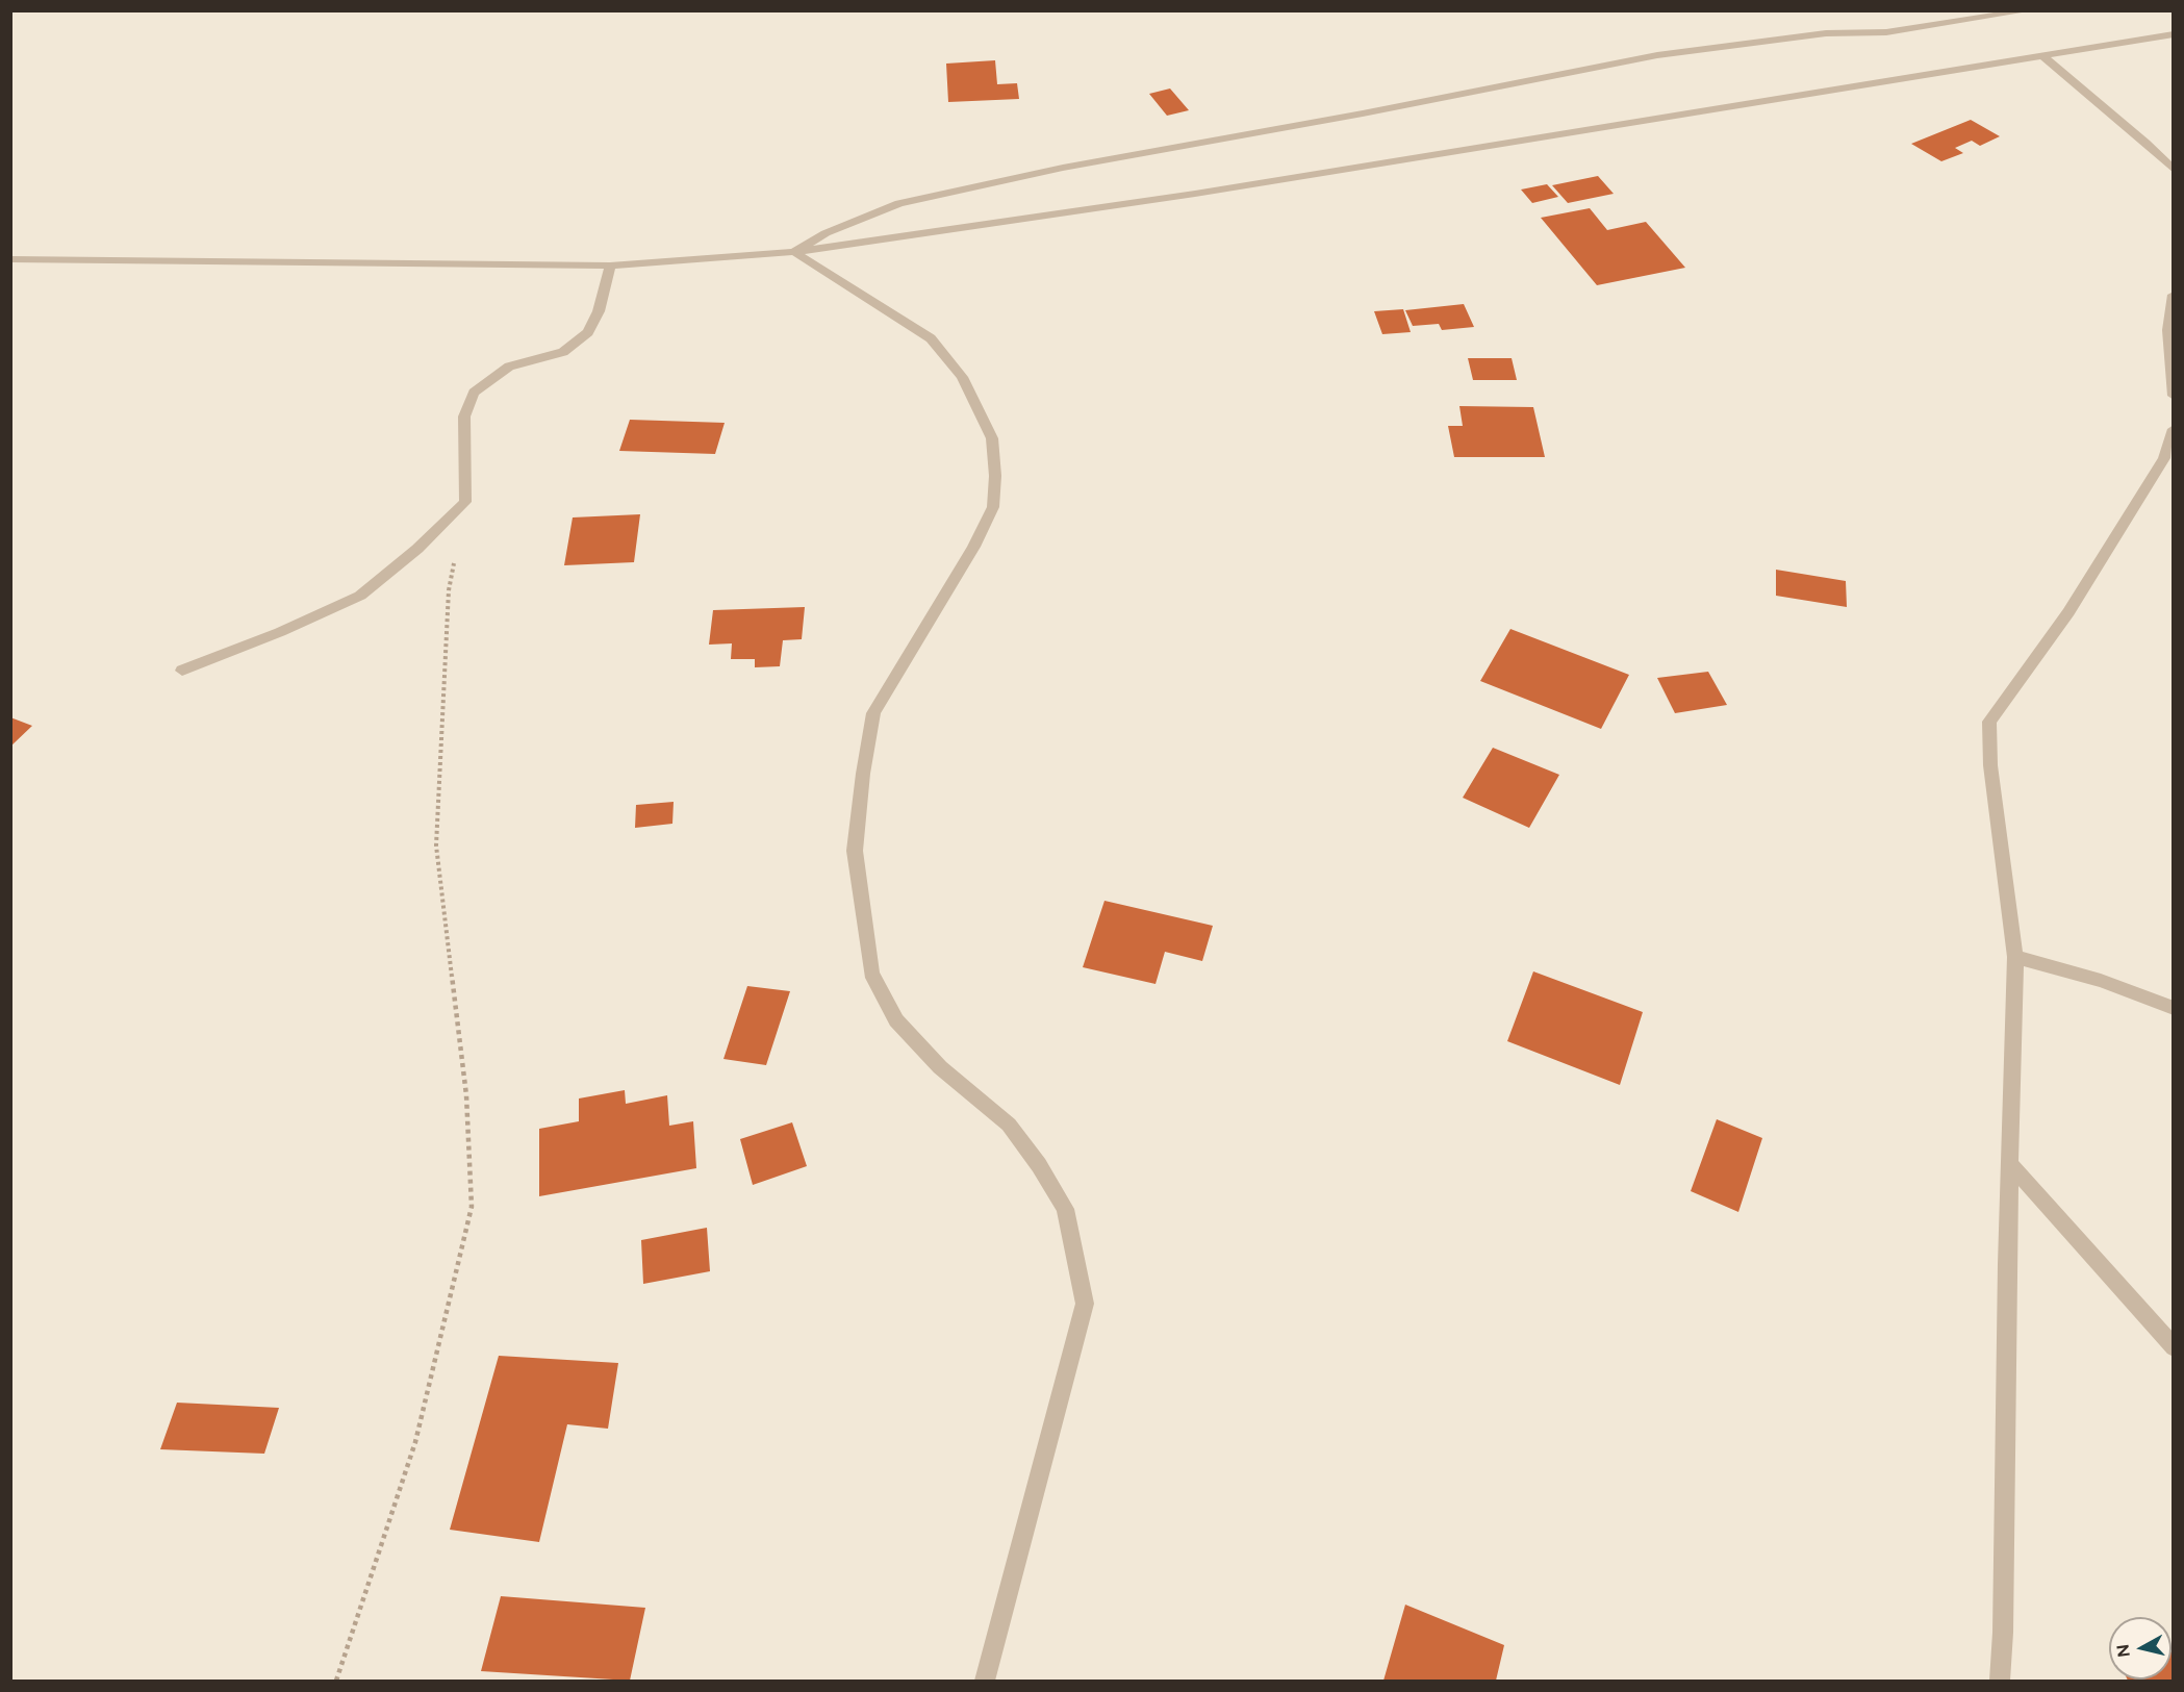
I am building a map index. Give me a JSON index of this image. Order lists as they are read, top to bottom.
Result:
{
  "north": "left"
}
